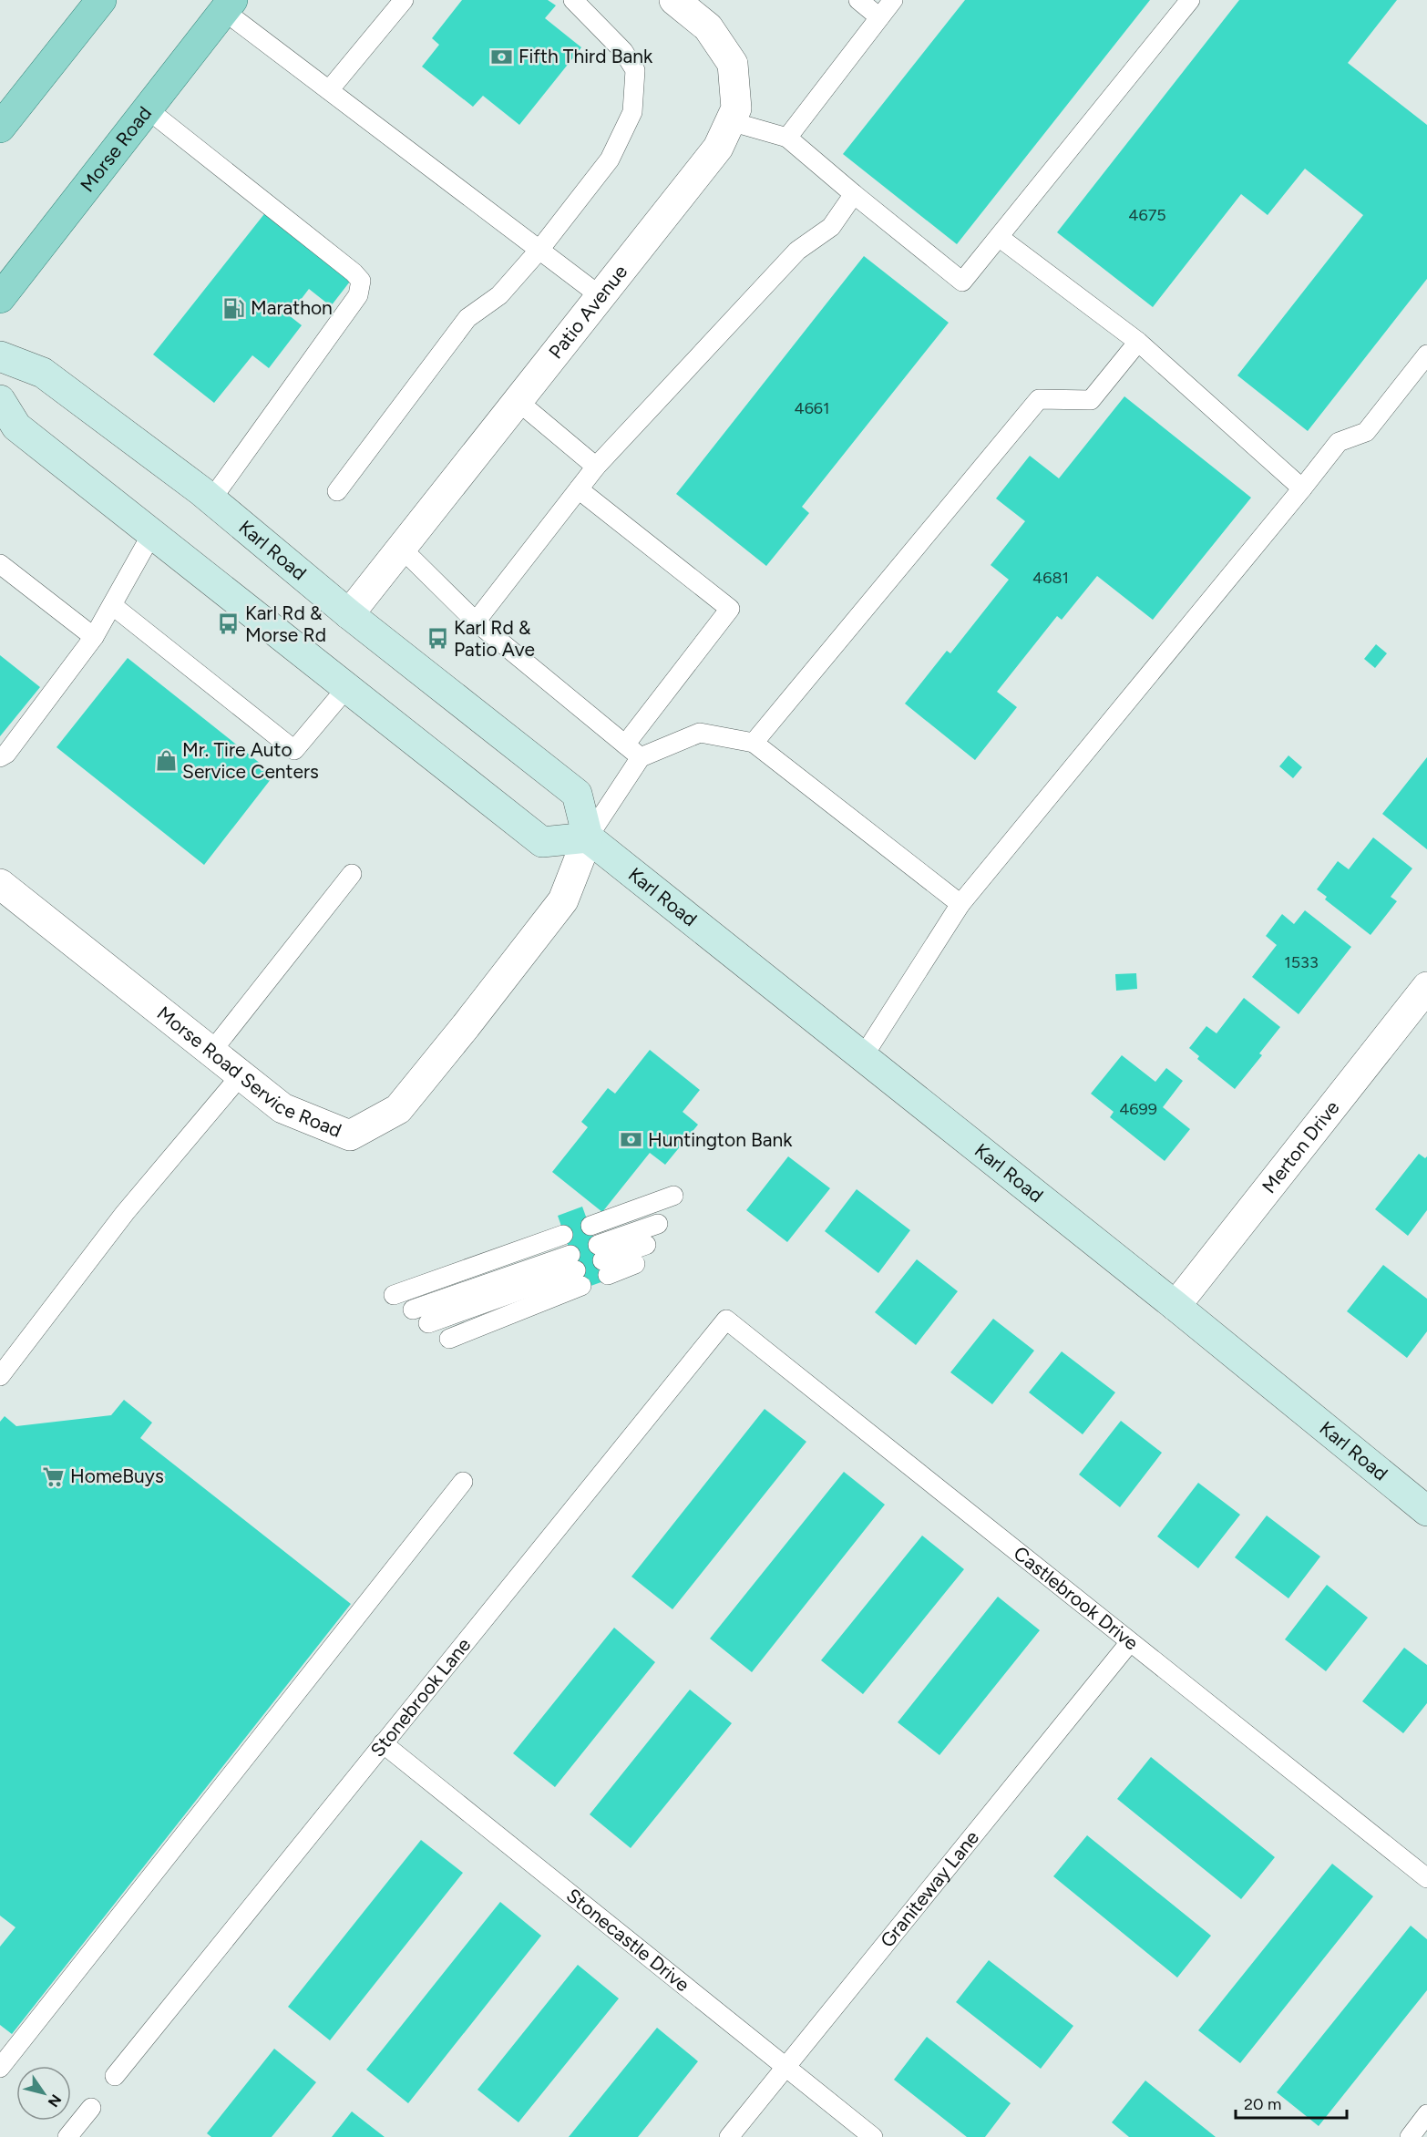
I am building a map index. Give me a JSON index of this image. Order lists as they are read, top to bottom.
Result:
{
  "streets": {
    "main road": ["Morse Road", "Karl Road"],
    "street": ["Patio Avenue", "Morse Road Service Road", "Merton Drive"],
    "lane": [
      "Castlebrook Drive",
      "Stonebrook Lane",
      "Graniteway Lane",
      "Stonecastle Drive"
    ]
  },
  "crossings": [
    ["Patio Avenue", "Karl Road"],
    ["Karl Road", "Morse Road Service Road"],
    ["Karl Road", "Merton Drive"],
    ["Castlebrook Drive", "Stonebrook Lane"],
    ["Castlebrook Drive", "Graniteway Lane"],
    ["Stonebrook Lane", "Stonecastle Drive"],
    ["Graniteway Lane", "Stonecastle Drive"]
  ],
  "places": {
    "bank": ["Fifth Third Bank", "Huntington Bank"],
    "fuel station": ["Marathon"],
    "bus stop": ["Karl Rd & Morse Rd", "Karl Rd & Patio Ave"],
    "shop": ["Mr. Tire Auto Service Centers"],
    "supermarket": ["HomeBuys"]
  },
  "house_numbers": [
    "4675",
    "4661",
    "4681",
    "1533",
    "4699"
  ],
  "scale_bar": "20 m",
  "north": "bottom right"
}
